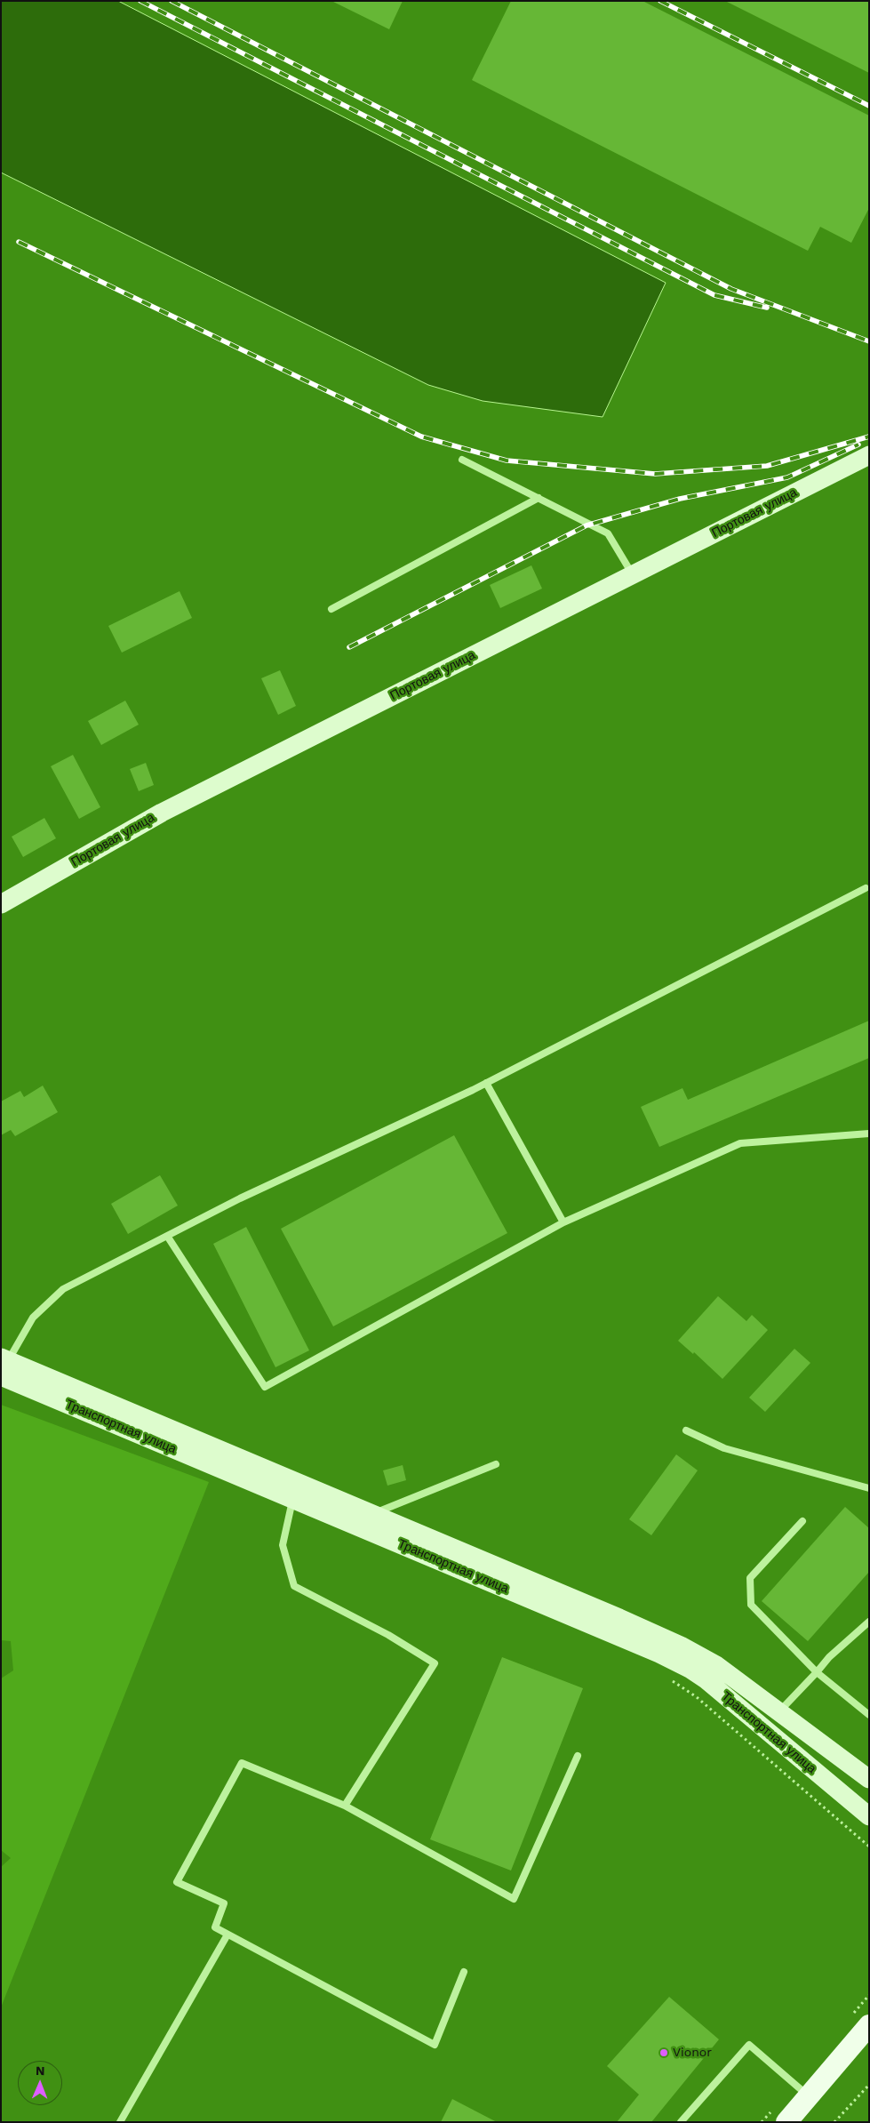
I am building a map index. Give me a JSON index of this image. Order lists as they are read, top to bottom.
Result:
{
  "streets": {
    "main road": ["Портовая улица", "Транспортная улица"]
  },
  "places": ["Vionor"],
  "north": "top"
}
